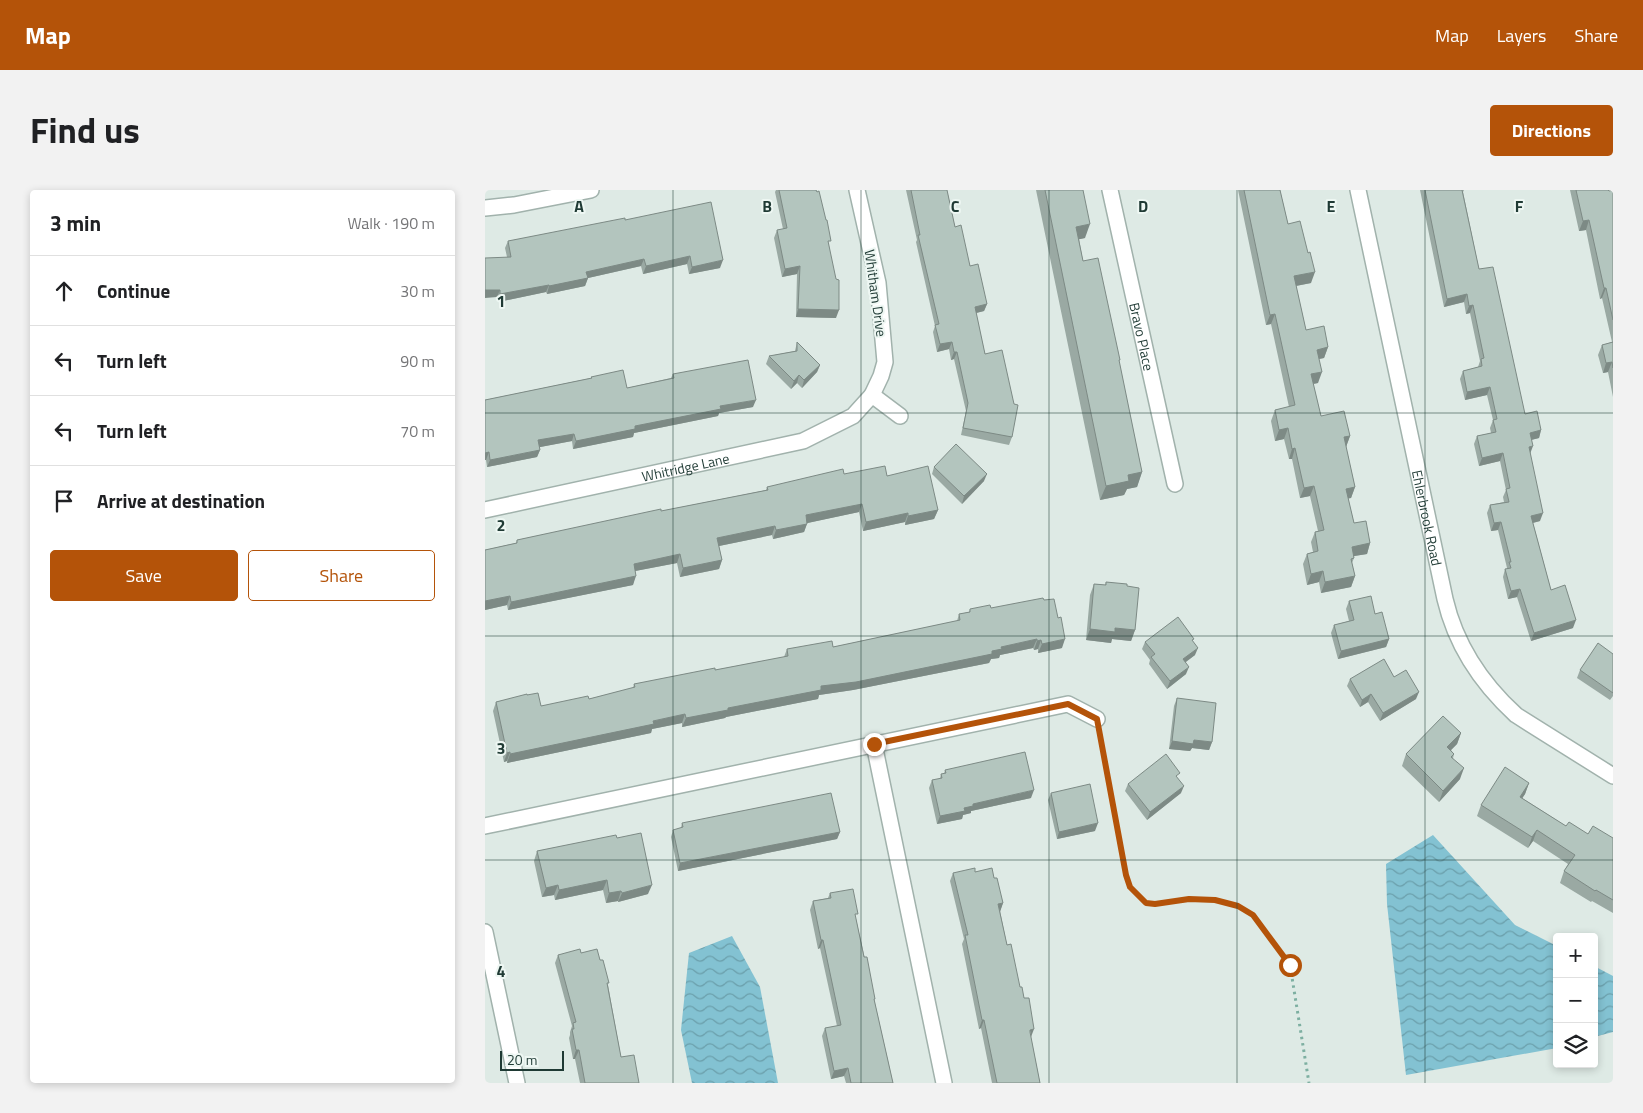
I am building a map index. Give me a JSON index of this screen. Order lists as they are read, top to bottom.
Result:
{
  "streets": {
    "street": [
      "Whitham Drive",
      "Bravo Place",
      "Whitridge Lane",
      "Ehlerbrook Road"
    ]
  },
  "crossings": [
    ["Whitham Drive", "Whitridge Lane"]
  ],
  "scale_bar": "20 m",
  "page": {
    "header": "Map",
    "nav": ["Map", "Layers", "Share"],
    "title": "Find us",
    "buttons": [
      "Directions",
      ["Save", "Share"]
    ],
    "heading": ["3 min", "Walk · 190 m"],
    "list": [
      ["Continue", "30 m"],
      ["Turn left", "90 m"],
      ["Turn left", "70 m"],
      "Arrive at destination"
    ],
    "map_buttons": ["+", "−"],
    "scale": "20 m"
  },
  "grid": {
    "columns": [
      "A",
      "B",
      "C",
      "D",
      "E",
      "F"
    ],
    "rows": [
      "1",
      "2",
      "3",
      "4"
    ]
  }
}
